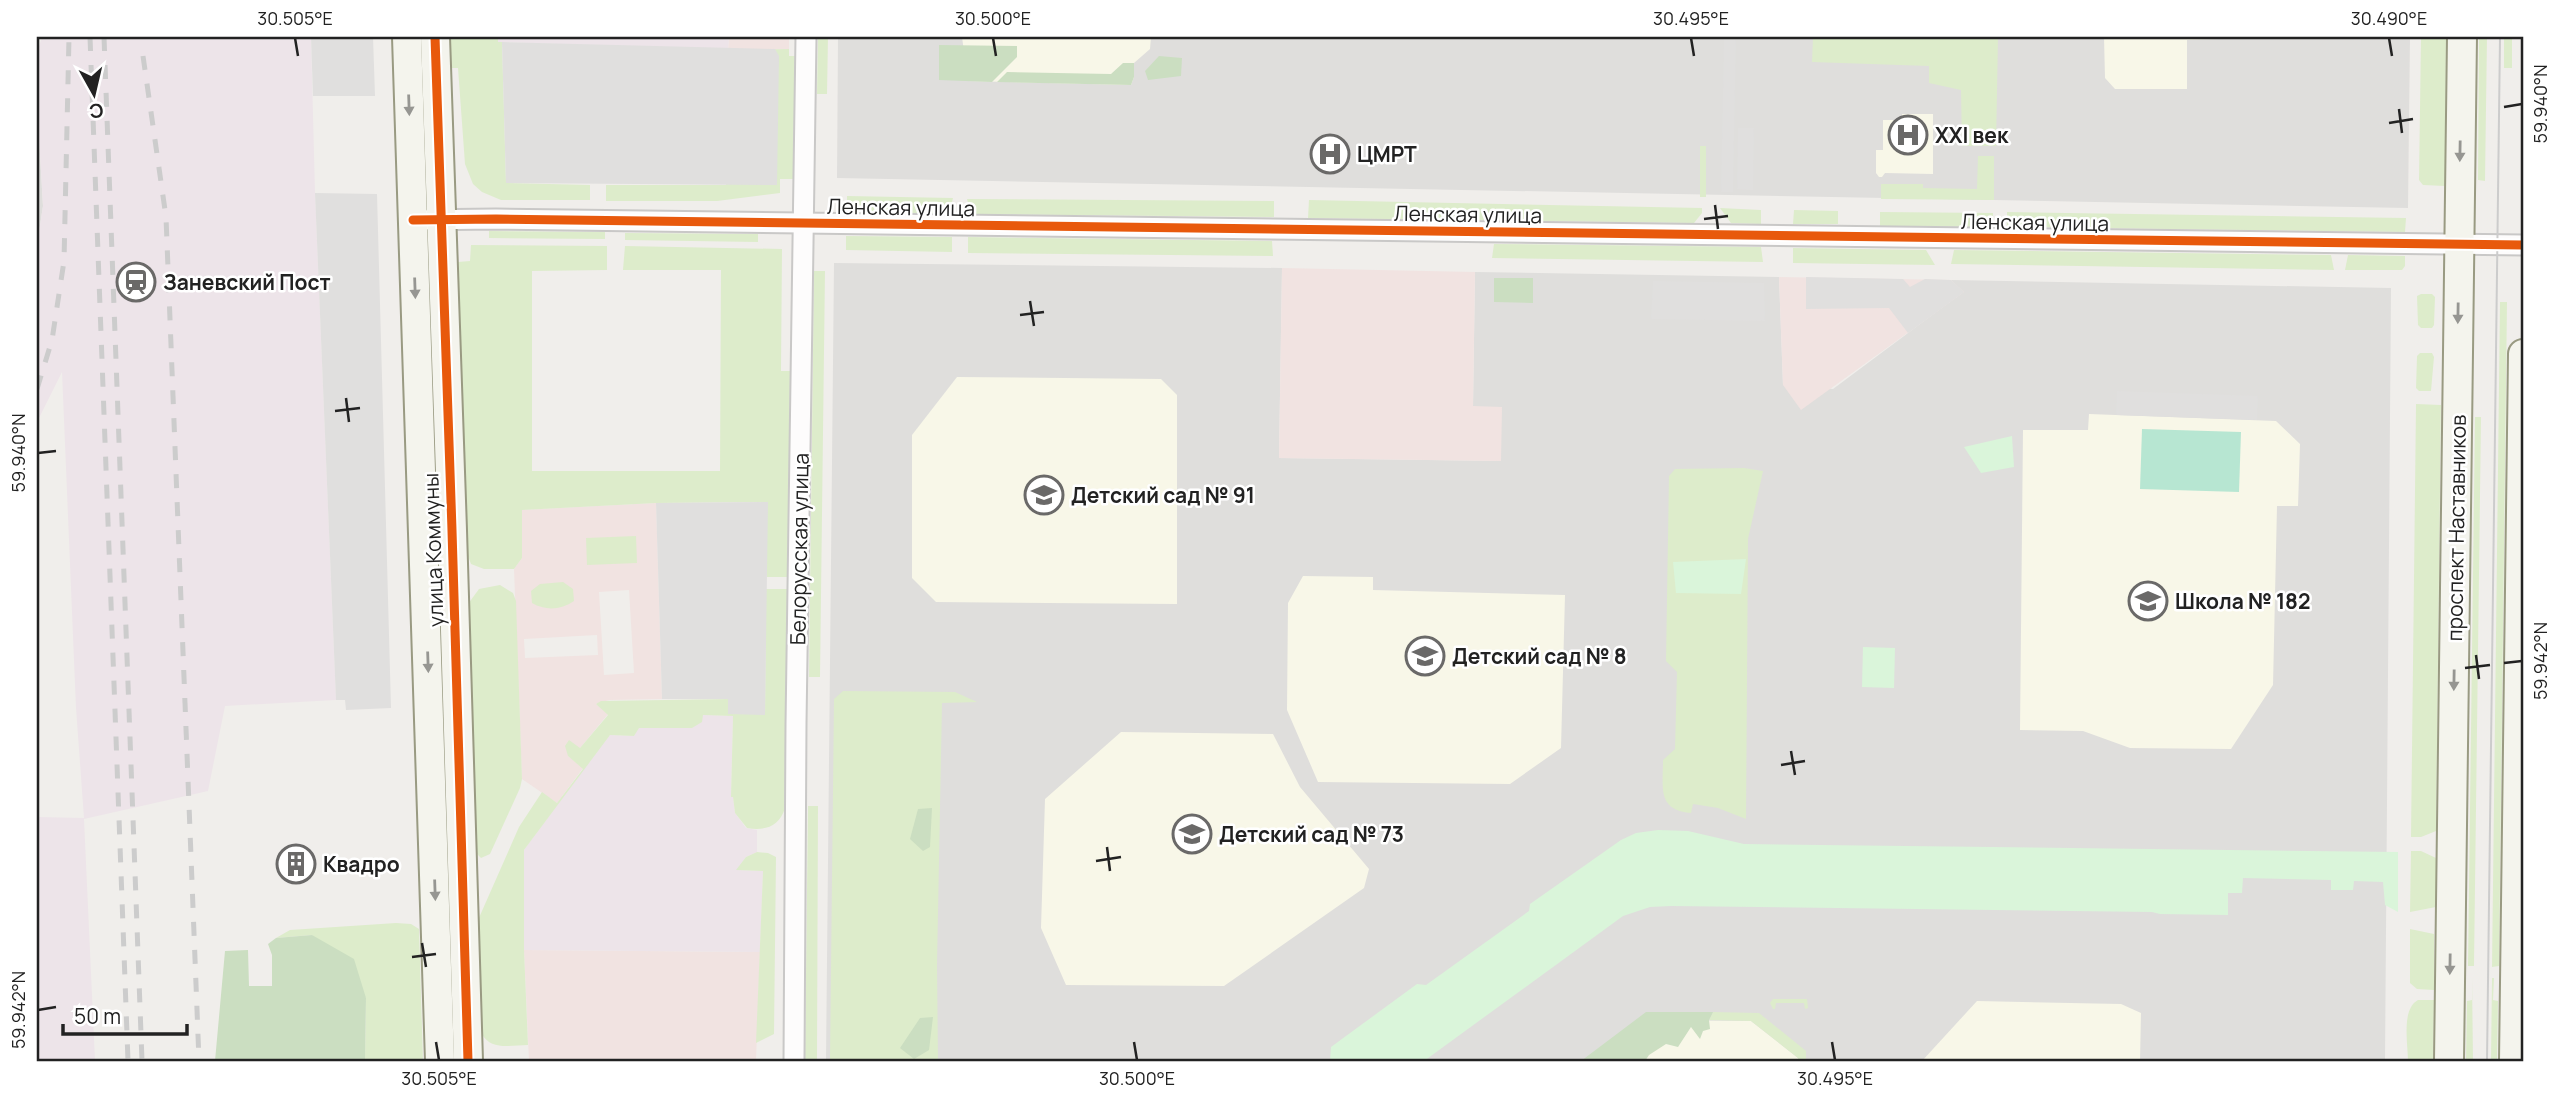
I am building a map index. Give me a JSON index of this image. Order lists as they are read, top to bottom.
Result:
{
  "streets": {
    "street": [
      "Ленская улица",
      "проспект Наставников",
      "Белорусская улица",
      "улица Коммуны"
    ]
  },
  "crossings": [
    ["Ленская улица", "проспект Наставников"],
    ["Ленская улица", "Белорусская улица"],
    ["Ленская улица", "улица Коммуны"]
  ],
  "places": {
    "hospital": ["XXI век", "ЦМРТ"],
    "station": ["Заневский Пост"],
    "school or university": [
      "Детский сад № 91",
      "Школа № 182",
      "Детский сад № 8",
      "Детский сад № 73"
    ],
    "building": ["Квадро"]
  },
  "scale_bar": "50 m",
  "north": "bottom",
  "coordinates": [
    "30.505°E",
    "30.500°E",
    "30.495°E",
    "30.490°E",
    "59.940°N",
    "59.942°N"
  ]
}
